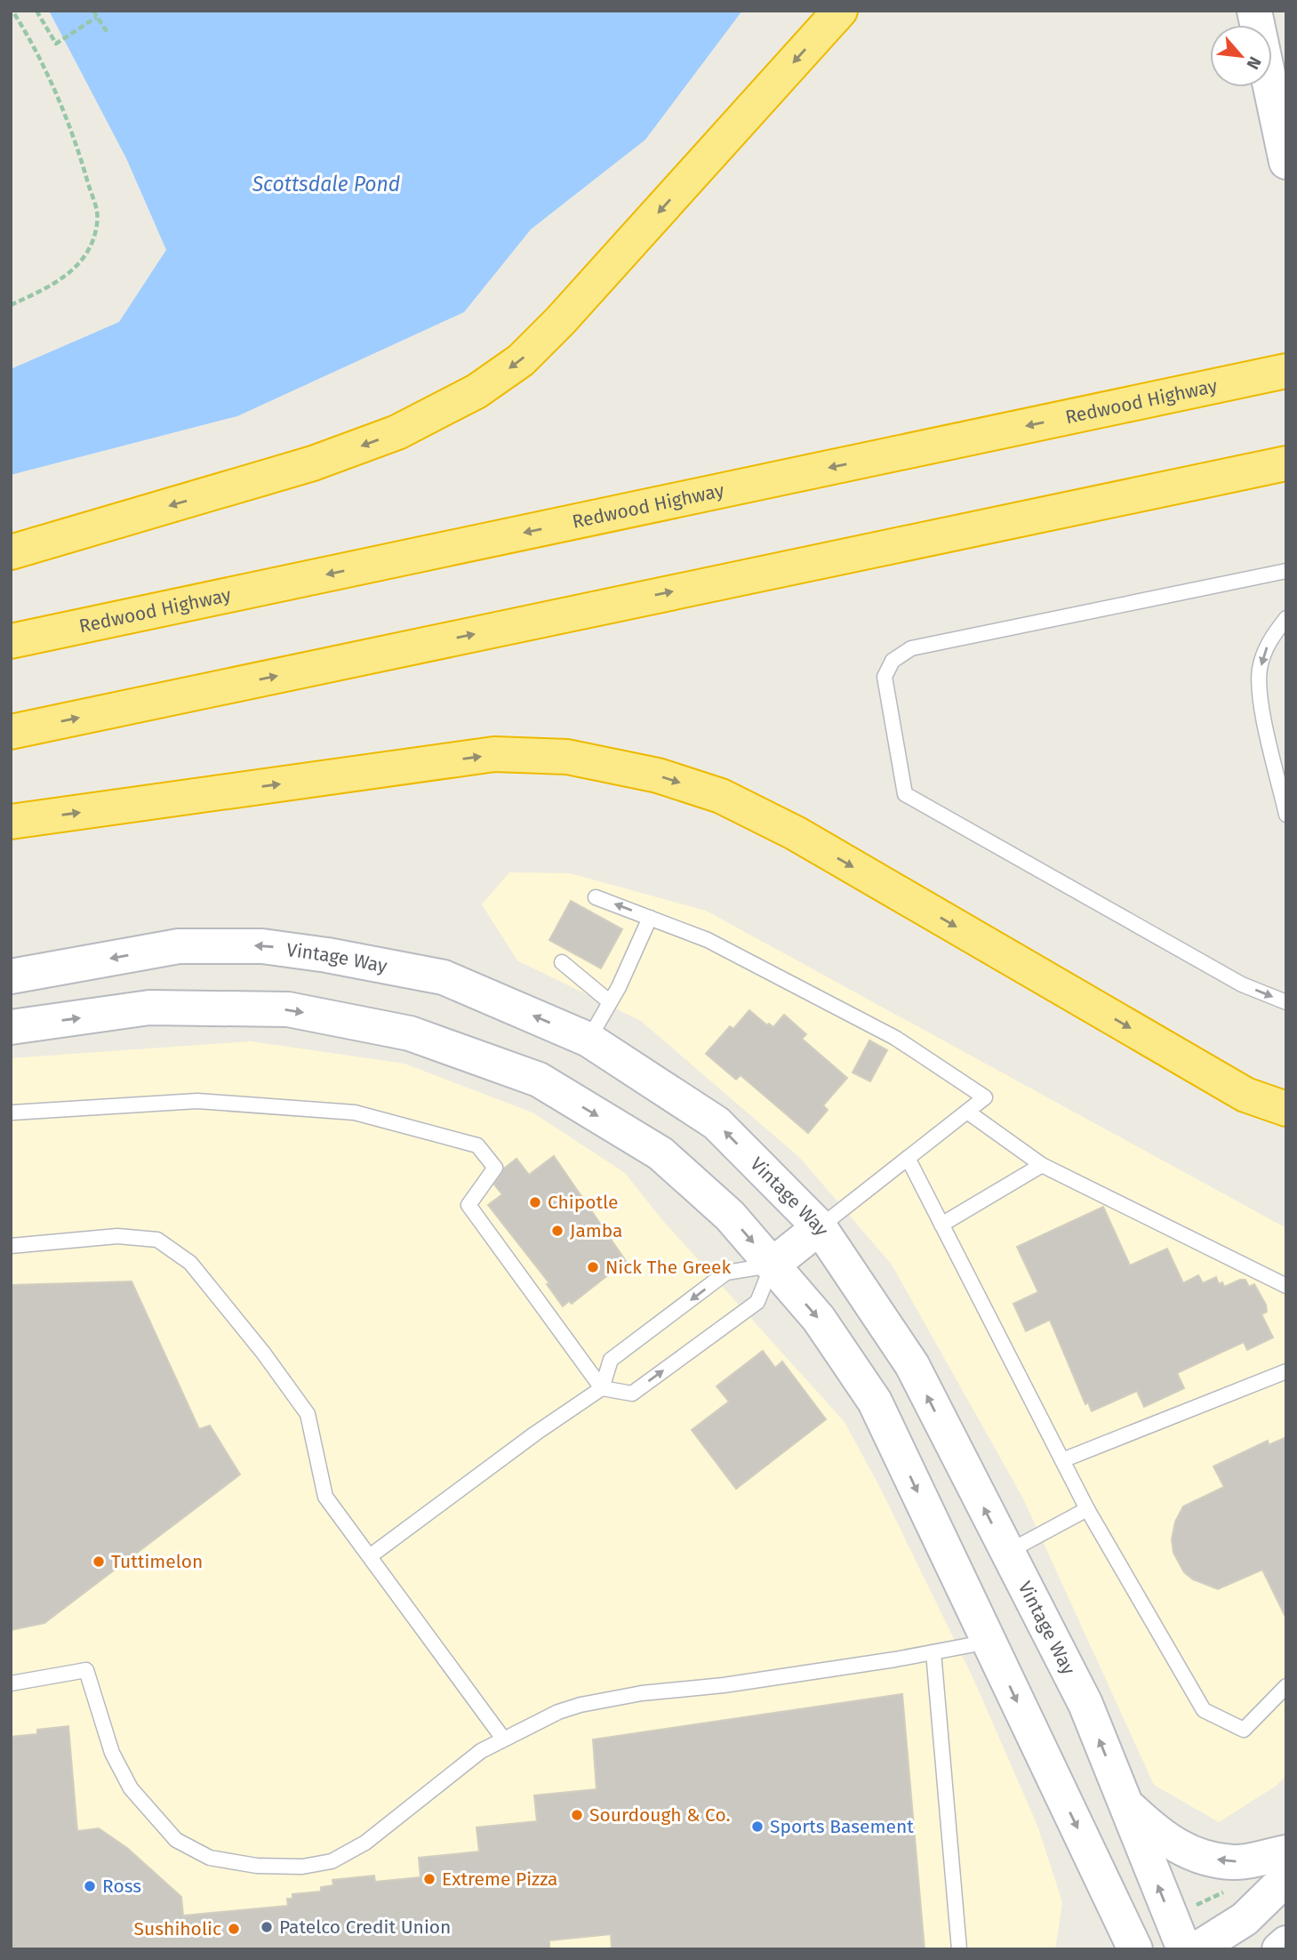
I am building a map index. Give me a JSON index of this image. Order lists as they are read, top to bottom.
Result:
{
  "streets": {
    "highway": ["Redwood Highway"],
    "street": ["Vintage Way"]
  },
  "water": ["Scottsdale Pond"],
  "places": [
    "Chipotle",
    "Jamba",
    "Nick The Greek",
    "Tuttimelon",
    "Sourdough & Co.",
    "Sports Basement",
    "Extreme Pizza",
    "Ross",
    "Patelco Credit Union",
    "Sushiholic"
  ],
  "north": "bottom right"
}
